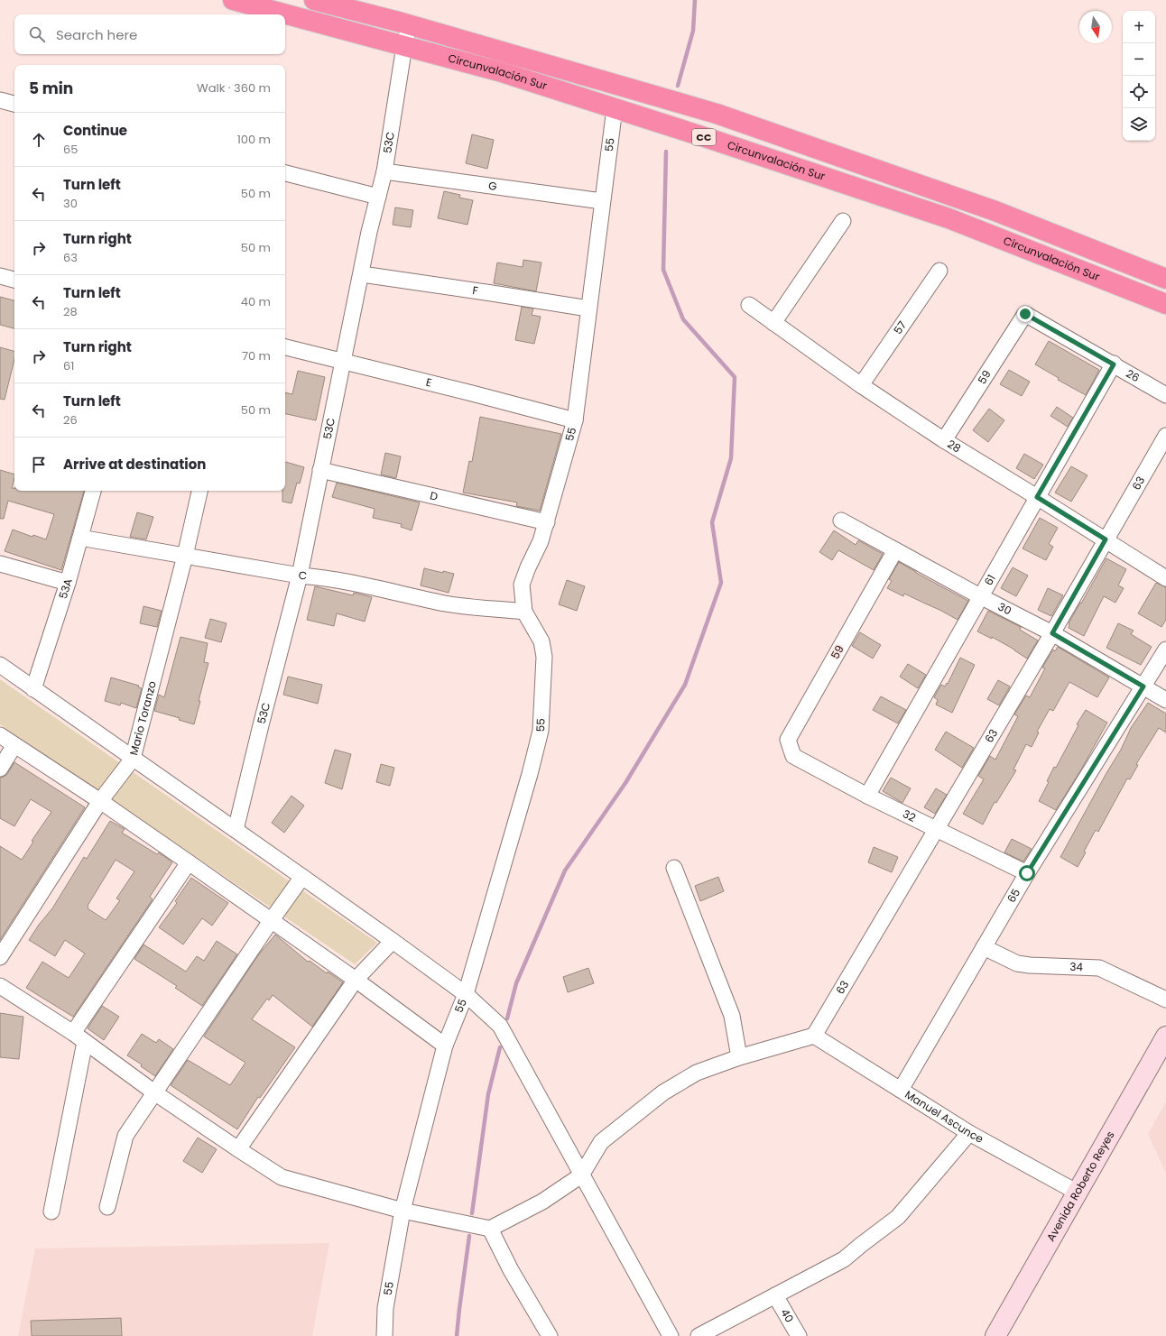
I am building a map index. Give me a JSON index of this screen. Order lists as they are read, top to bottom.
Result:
{
  "streets": {
    "highway": ["Circunvalación Sur", "CC"],
    "main road": ["Avenida Roberto Reyes"],
    "street": [
      "53C",
      "55",
      "G",
      "F",
      "57",
      "26",
      "59",
      "E",
      "28",
      "63",
      "D",
      "C",
      "61",
      "53A",
      "30",
      "Mario Toranzo",
      "32",
      "65",
      "34",
      "Manuel Ascunce",
      "40"
    ]
  },
  "crossings": [
    ["Circunvalación Sur", "53C"],
    ["Circunvalación Sur", "55"],
    ["53C", "G"],
    ["53C", "F"],
    ["53C", "E"],
    ["53C", "D"],
    ["53C", "C"],
    ["55", "G"],
    ["55", "F"],
    ["55", "E"],
    ["55", "D"],
    ["55", "C"],
    ["57", "28"],
    ["26", "59"],
    ["26", "61"],
    ["59", "28"],
    ["59", "30"],
    ["59", "32"],
    ["28", "63"],
    ["28", "61"],
    ["63", "30"],
    ["63", "32"],
    ["63", "Manuel Ascunce"],
    ["C", "53A"],
    ["C", "Mario Toranzo"],
    ["61", "30"],
    ["61", "32"],
    ["30", "65"],
    ["32", "65"],
    ["65", "34"],
    ["65", "Manuel Ascunce"],
    ["Manuel Ascunce", "Avenida Roberto Reyes"]
  ],
  "north": "bottom",
  "page": {
    "map_buttons": ["+", "−"],
    "search": "Search here",
    "heading": ["5 min", "Walk · 360 m"],
    "list": [
      ["Continue", "65", "100 m"],
      ["Turn left", "30", "50 m"],
      ["Turn right", "63", "50 m"],
      ["Turn left", "28", "40 m"],
      ["Turn right", "61", "70 m"],
      ["Turn left", "26", "50 m"],
      "Arrive at destination"
    ]
  }
}
